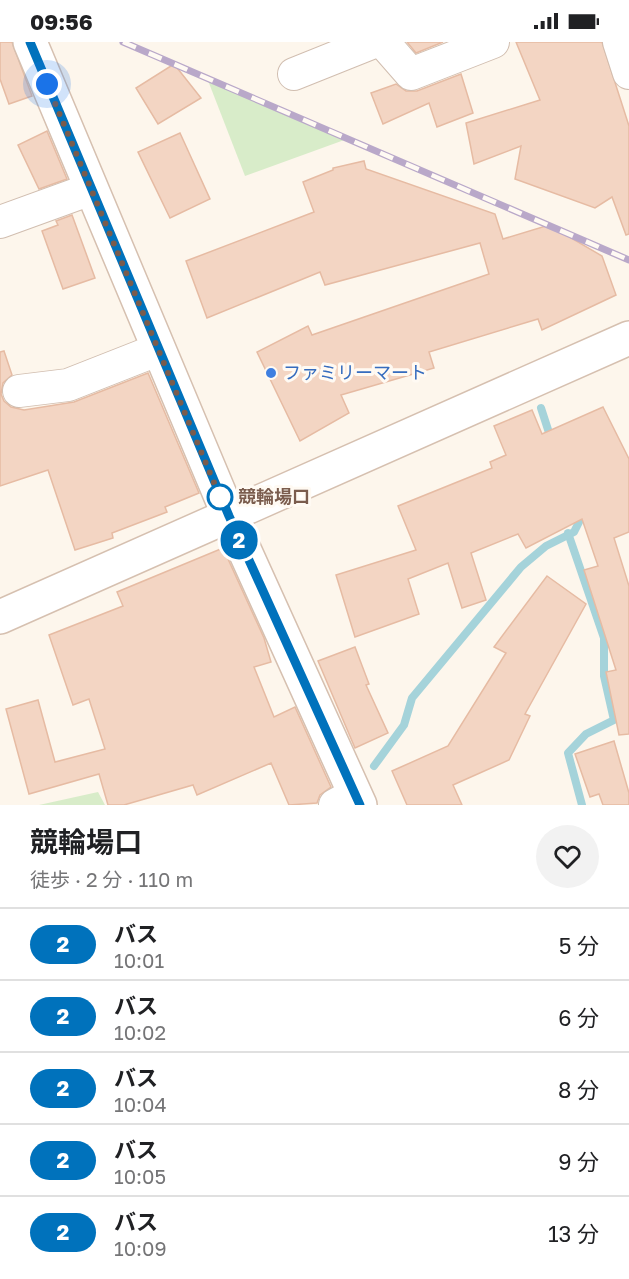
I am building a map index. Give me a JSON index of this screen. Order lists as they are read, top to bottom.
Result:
{
  "places": ["ファミリーマート", "競輪場口"],
  "lines": ["bus line 2"],
  "page": {
    "status": "09:56",
    "on_map": "2",
    "heading": ["競輪場口", "徒歩 · 2 分 · 110 m"],
    "list": [
      {
        "mark": "2",
        "name": "バス",
        "note": "10:01",
        "value": "5 分"
      },
      {
        "mark": "2",
        "name": "バス",
        "note": "10:02",
        "value": "6 分"
      },
      {
        "mark": "2",
        "name": "バス",
        "note": "10:04",
        "value": "8 分"
      },
      {
        "mark": "2",
        "name": "バス",
        "note": "10:05",
        "value": "9 分"
      },
      {
        "mark": "2",
        "name": "バス",
        "note": "10:09",
        "value": "13 分"
      }
    ]
  }
}
